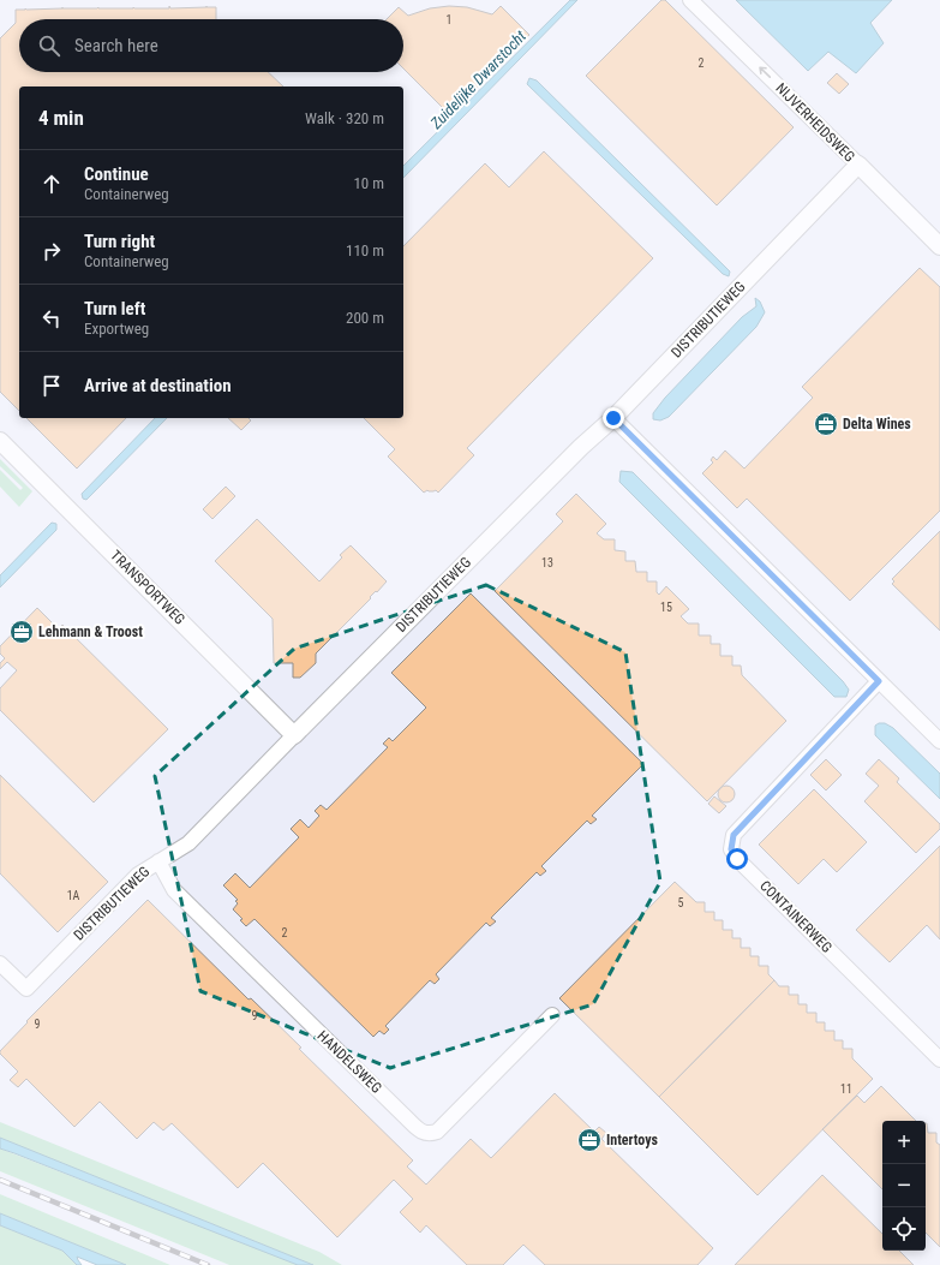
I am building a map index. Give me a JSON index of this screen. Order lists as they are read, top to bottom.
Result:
{
  "streets": {
    "street": [
      "NIJVERHEIDSWEG",
      "DISTRIBUTIEWEG",
      "TRANSPORTWEG",
      "CONTAINERWEG",
      "HANDELSWEG"
    ]
  },
  "crossings": [
    ["NIJVERHEIDSWEG", "DISTRIBUTIEWEG"],
    ["DISTRIBUTIEWEG", "TRANSPORTWEG"],
    ["DISTRIBUTIEWEG", "HANDELSWEG"]
  ],
  "one_way": ["NIJVERHEIDSWEG"],
  "water": ["Zuidelijke Dwarstocht"],
  "places": {
    "office": ["Delta Wines", "Lehmann & Troost", "Intertoys"]
  },
  "house_numbers": [
    "1",
    "2",
    "13",
    "15",
    "1A",
    "5",
    "2",
    "9",
    "9",
    "11"
  ],
  "page": {
    "search": "Search here",
    "heading": ["4 min", "Walk · 320 m"],
    "list": [
      ["Continue", "Containerweg", "10 m"],
      ["Turn right", "Containerweg", "110 m"],
      ["Turn left", "Exportweg", "200 m"],
      "Arrive at destination"
    ],
    "map_buttons": ["+", "−"]
  }
}
